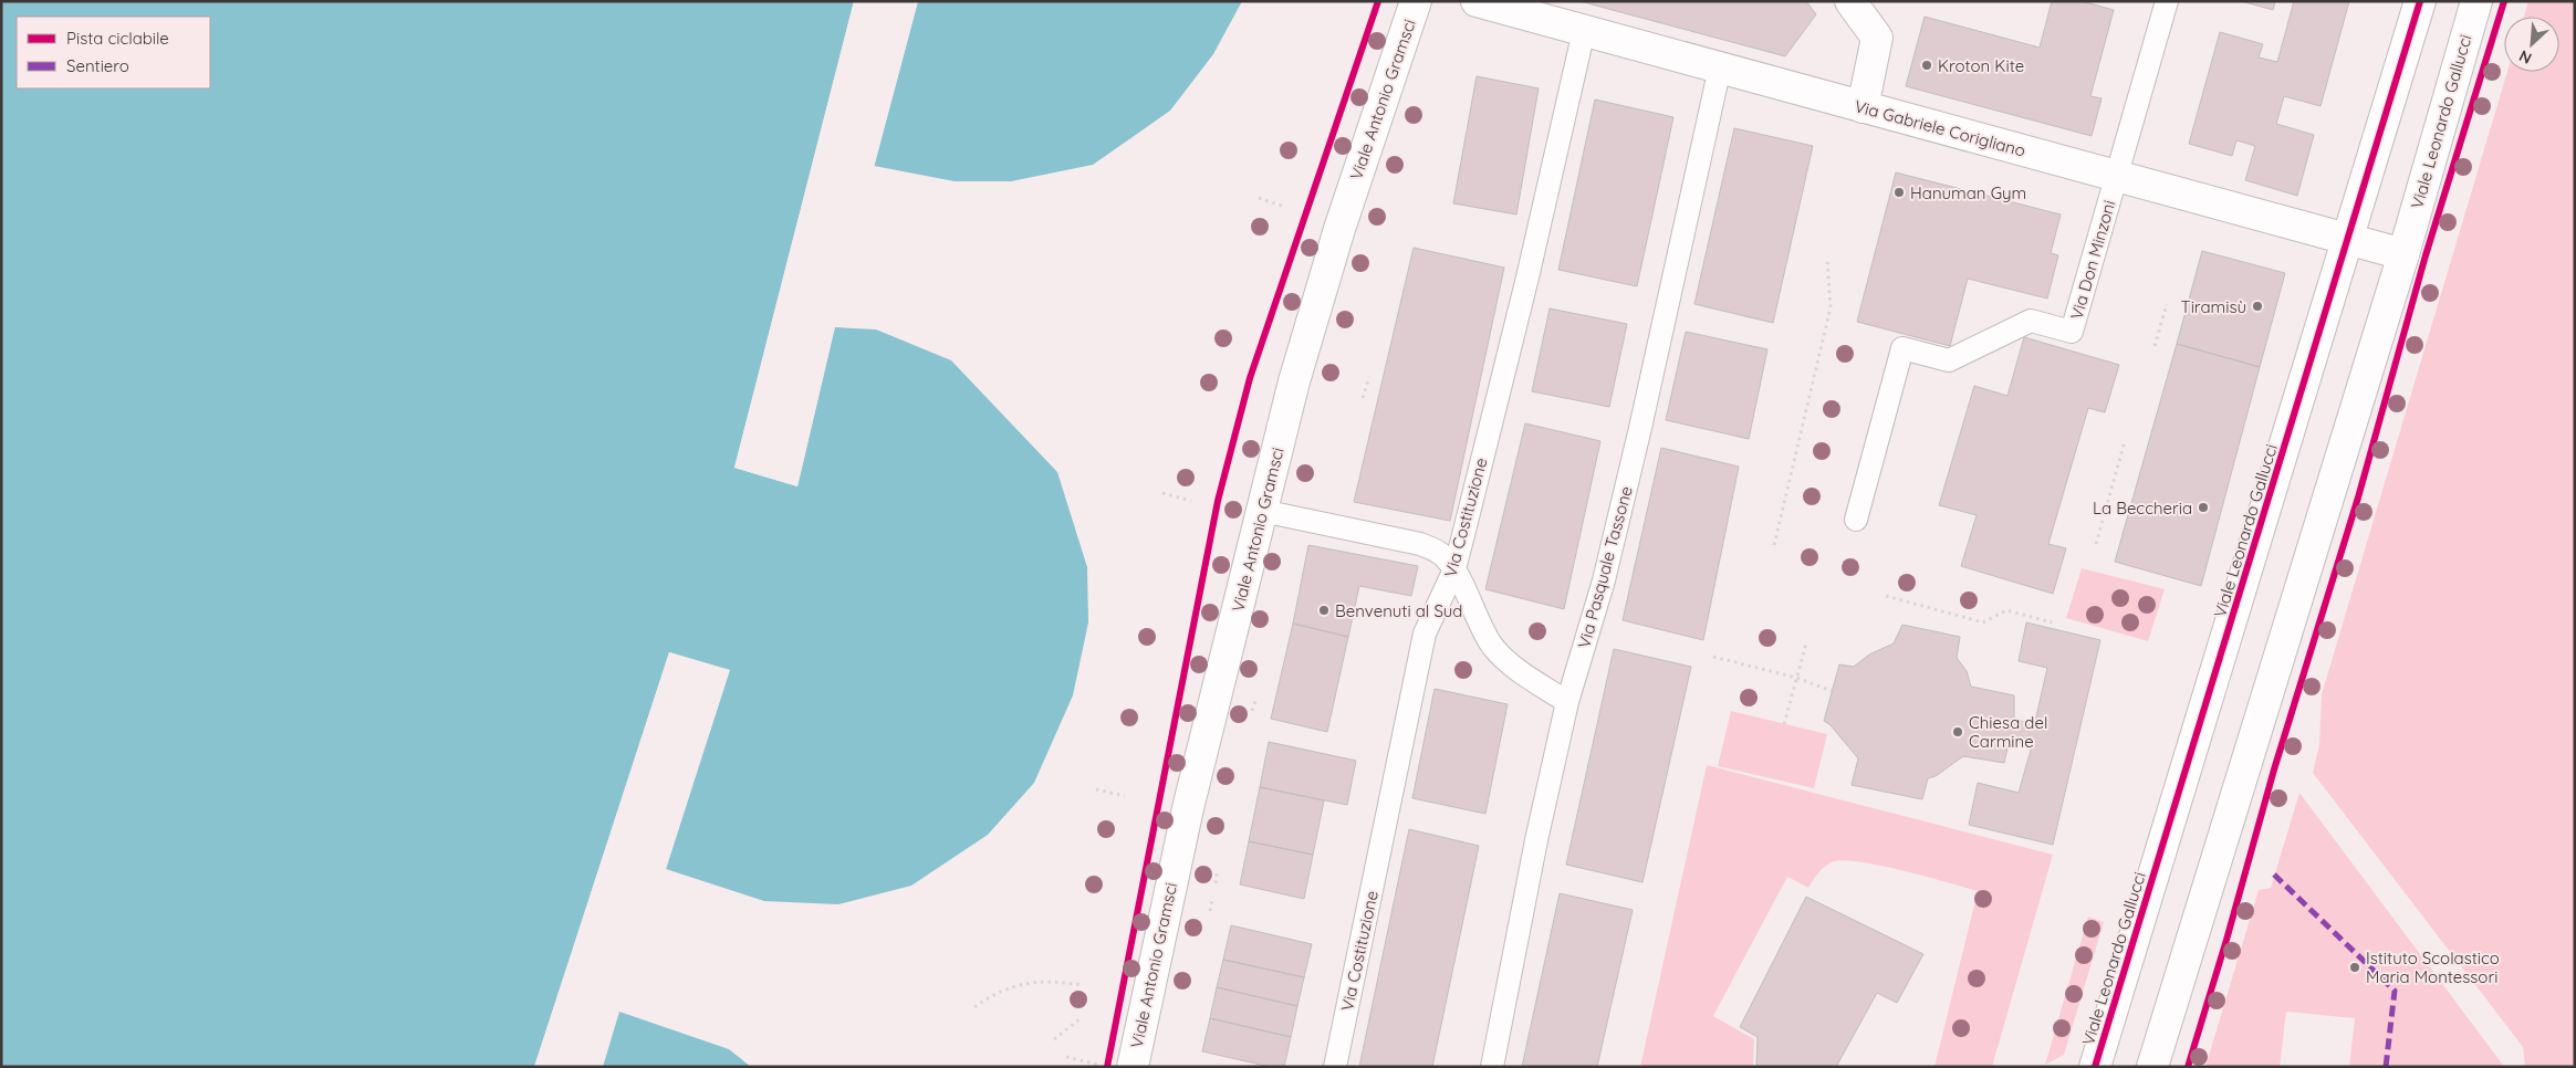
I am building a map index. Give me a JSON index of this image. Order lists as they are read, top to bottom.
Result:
{
  "streets": {
    "street": ["Viale Antonio Gramsci", "Viale Leonardo Gallucci", "Via Gabriele Corigliano"],
    "lane": ["Via Don Minzoni", "Via Costituzione", "Via Pasquale Tassone"]
  },
  "crossings": [
    ["Viale Leonardo Gallucci", "Via Gabriele Corigliano"],
    ["Via Gabriele Corigliano", "Via Don Minzoni"],
    ["Via Gabriele Corigliano", "Via Costituzione"],
    ["Via Gabriele Corigliano", "Via Pasquale Tassone"]
  ],
  "places": [
    "Kroton Kite",
    "Hanuman Gym",
    "Tiramisù",
    "La Beccheria",
    "Benvenuti al Sud",
    "Chiesa del Carmine",
    "Istituto Scolastico Maria Montessori"
  ],
  "legend": ["Pista ciclabile", "Sentiero"],
  "north": "bottom left"
}
